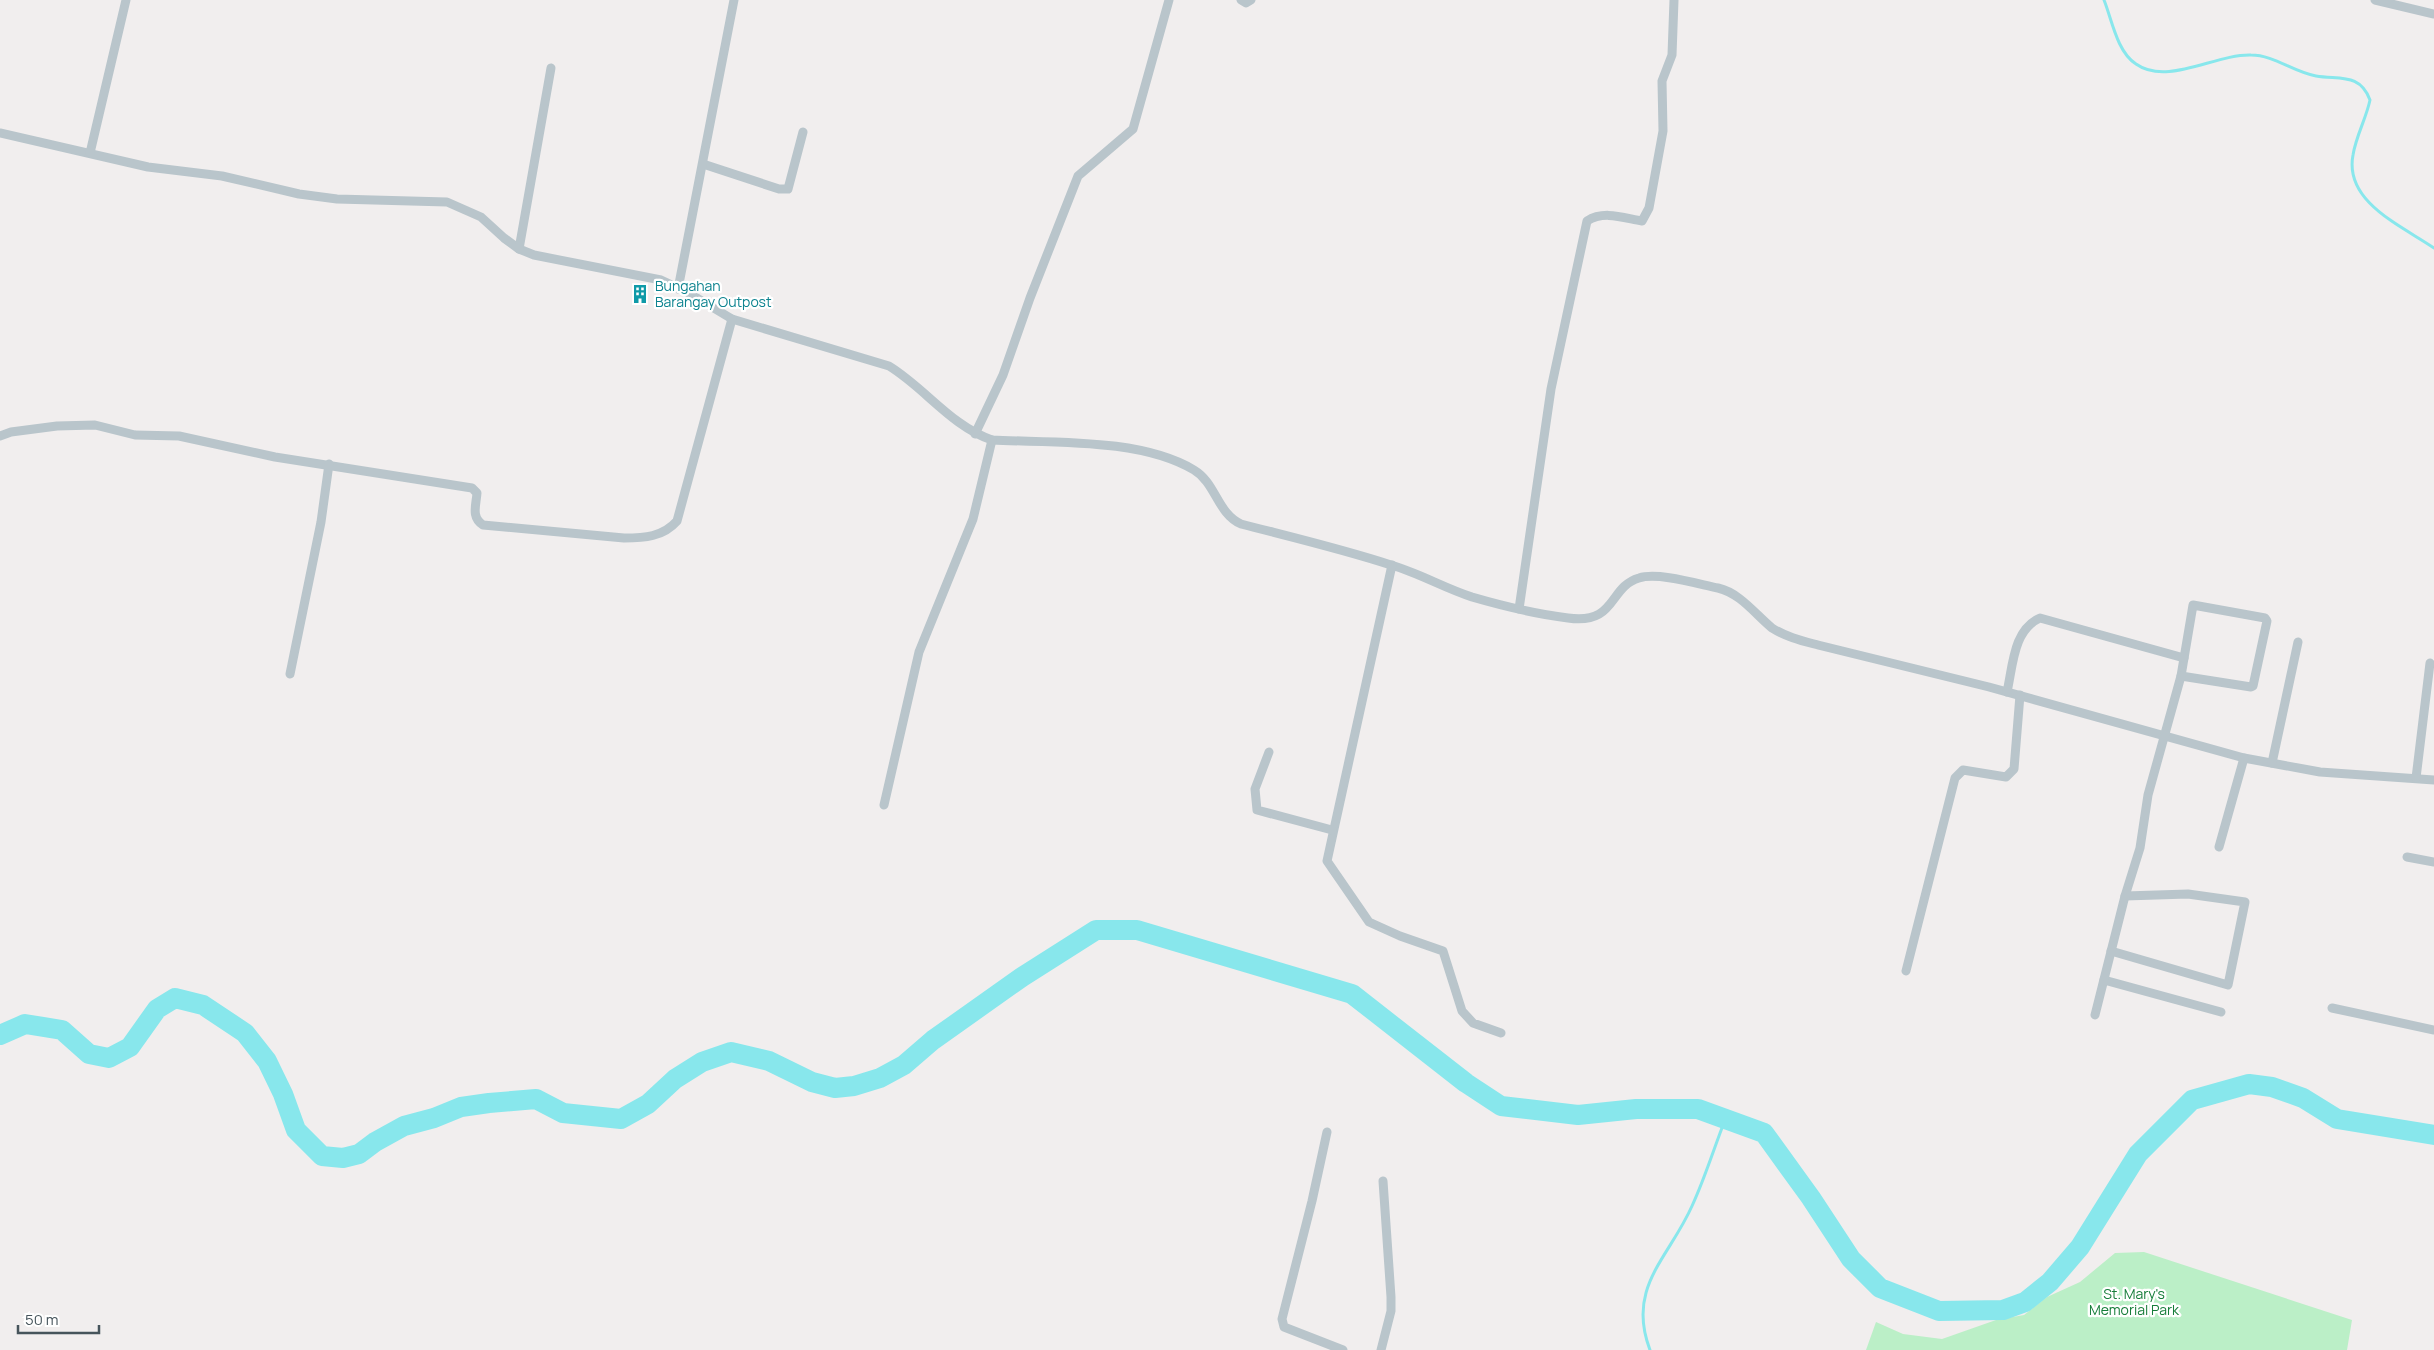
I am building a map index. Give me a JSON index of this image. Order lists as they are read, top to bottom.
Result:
{
  "parks": ["St. Mary's Memorial Park"],
  "places": {
    "building": ["Bungahan Barangay Outpost"]
  },
  "scale_bar": "50 m"
}
